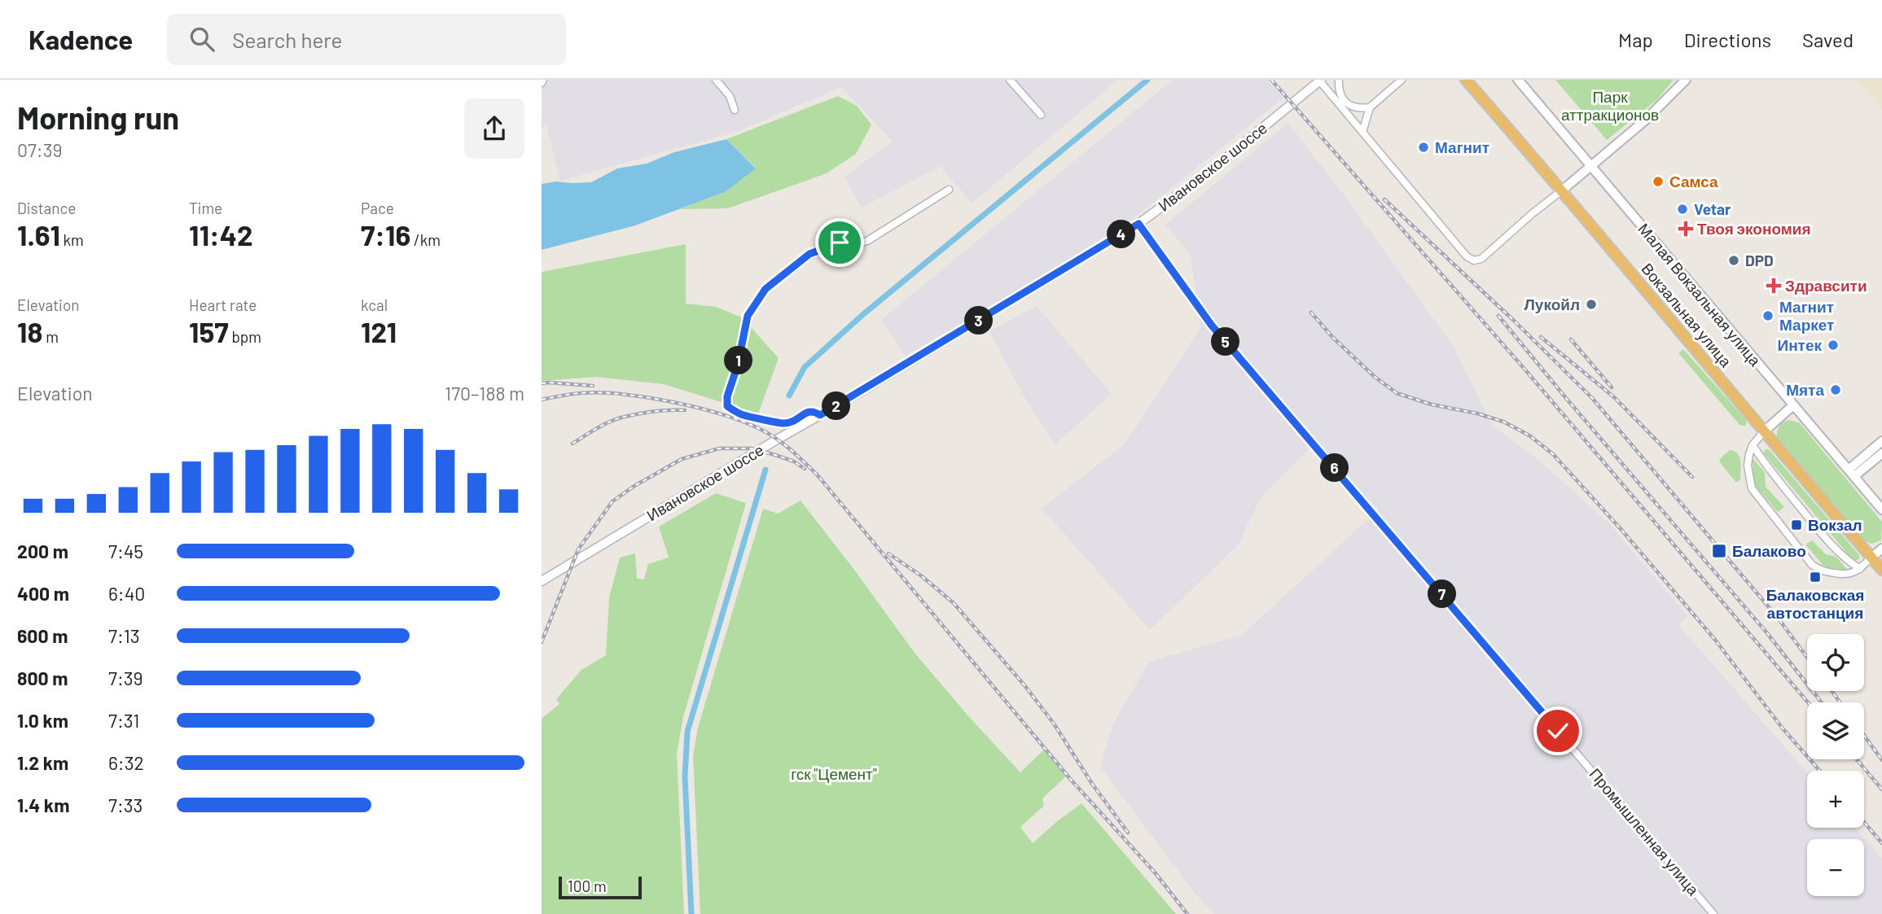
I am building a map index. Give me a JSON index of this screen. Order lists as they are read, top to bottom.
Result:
{
  "streets": {
    "highway": ["Вокзальная улица"],
    "main road": ["Малая Вокзальная улица"],
    "street": ["Ивановское шоссе", "Промышленная улица"]
  },
  "crossings": [
    ["Ивановское шоссе", "Промышленная улица"]
  ],
  "parks": ["Парк аттракционов", "гск \"Цемент\""],
  "places": {
    "other": [
      "Магнит",
      "Самса",
      "Vetar",
      "DPD",
      "Лукойл",
      "Магнит Маркет",
      "Интек",
      "Мята"
    ],
    "health": ["Твоя экономия", "Здравсити"],
    "transit": ["Вокзал", "Балаково", "Балаковская автостанция"]
  },
  "scale_bar": "100 m",
  "page": {
    "header": "Kadence",
    "search": "Search here",
    "nav": ["Map", "Directions", "Saved"],
    "heading": ["Morning run", "07:39"],
    "stats": [
      ["Distance", "1.61 km"],
      ["Time", "11:42"],
      ["Pace", "7:16 /km"],
      ["Elevation", "18 m"],
      ["Heart rate", "157 bpm"],
      ["kcal", "121"]
    ],
    "pins": [
      "4",
      "3",
      "5",
      "1",
      "2",
      "6",
      "7"
    ],
    "chart": ["Elevation", "170–188 m"],
    "list": [
      {
        "name": "200 m",
        "note": "7:45"
      },
      {
        "name": "400 m",
        "note": "6:40"
      },
      {
        "name": "600 m",
        "note": "7:13"
      },
      {
        "name": "800 m",
        "note": "7:39"
      },
      {
        "name": "1.0 km",
        "note": "7:31"
      },
      {
        "name": "1.2 km",
        "note": "6:32"
      },
      {
        "name": "1.4 km",
        "note": "7:33"
      }
    ],
    "map_buttons": ["+", "−"],
    "scale": "100 m"
  }
}
